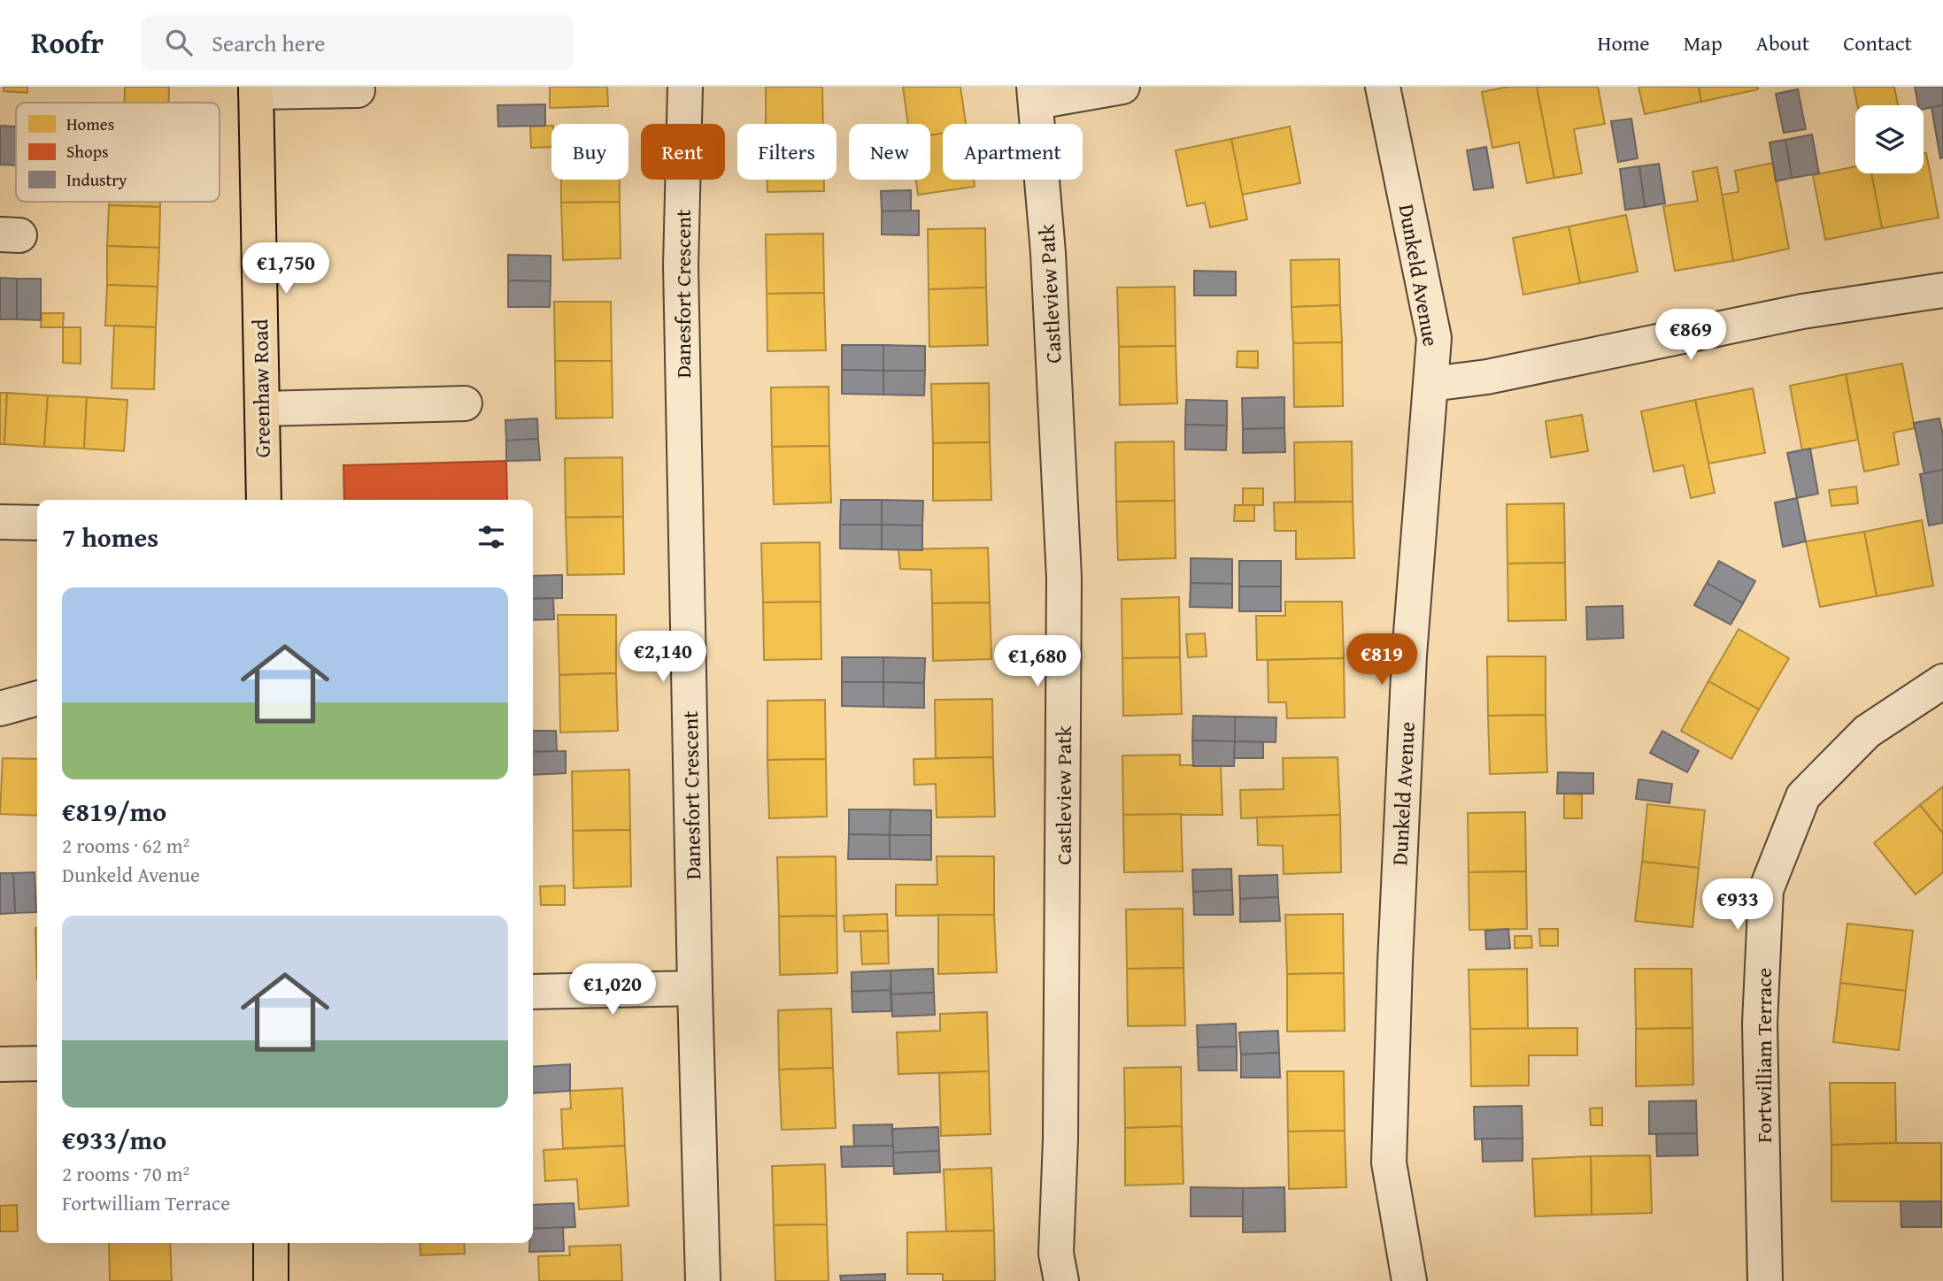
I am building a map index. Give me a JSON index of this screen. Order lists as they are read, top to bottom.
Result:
{
  "streets": {
    "main road": ["Greenhaw Road"],
    "street": [
      "Dunkeld Avenue",
      "Danesfort Crescent",
      "Castleview Patk",
      "Fortwilliam Terrace"
    ]
  },
  "legend": ["Homes", "Shops", "Industry"],
  "page": {
    "header": "Roofr",
    "search": "Search here",
    "nav": [
      "Home",
      "Map",
      "About",
      "Contact"
    ],
    "chip": [
      "Buy",
      "Rent",
      "Filters",
      "New",
      "Apartment"
    ],
    "price": [
      "€1,750",
      "€869",
      "€2,140",
      "€819",
      "€1,680",
      "€933",
      "€1,020"
    ],
    "heading": "7 homes",
    "list": [
      {
        "name": "€819/mo",
        "note": "2 rooms · 62 m² · Dunkeld Avenue"
      },
      {
        "name": "€933/mo",
        "note": "2 rooms · 70 m² · Fortwilliam Terrace"
      }
    ]
  }
}
